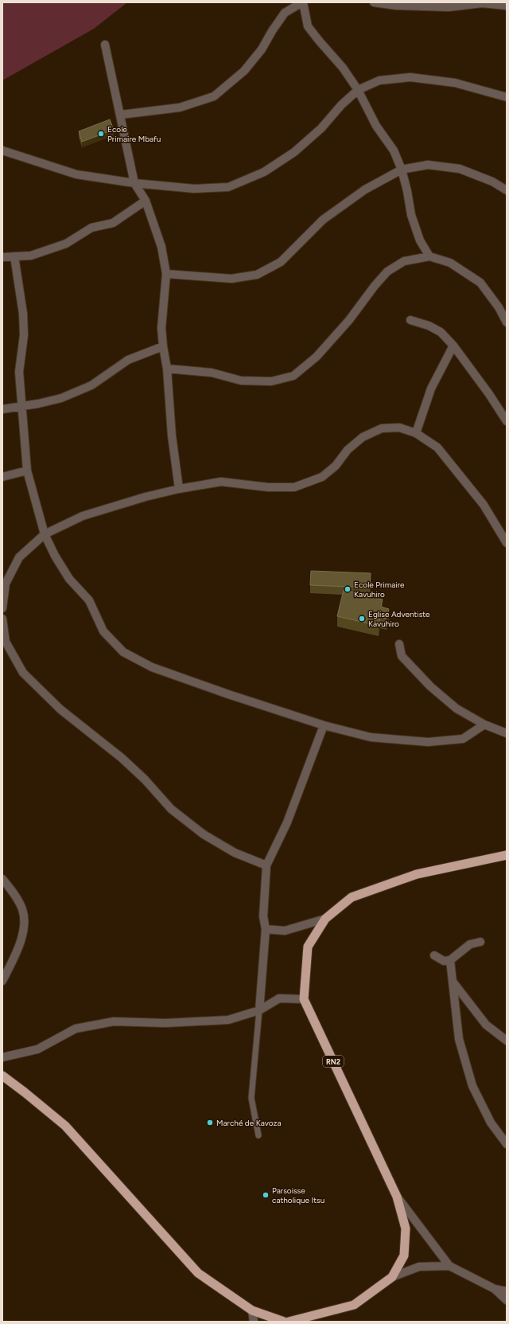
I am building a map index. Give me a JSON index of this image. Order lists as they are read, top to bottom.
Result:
{
  "streets": {
    "highway": ["RN2"]
  },
  "places": [
    "Ecole Primaire Mbafu",
    "Ecole Primaire Kavuhiro",
    "Eglise Adventiste Kavuhiro",
    "Marché de Kavoza",
    "Parsoisse catholique Itsu"
  ]
}
